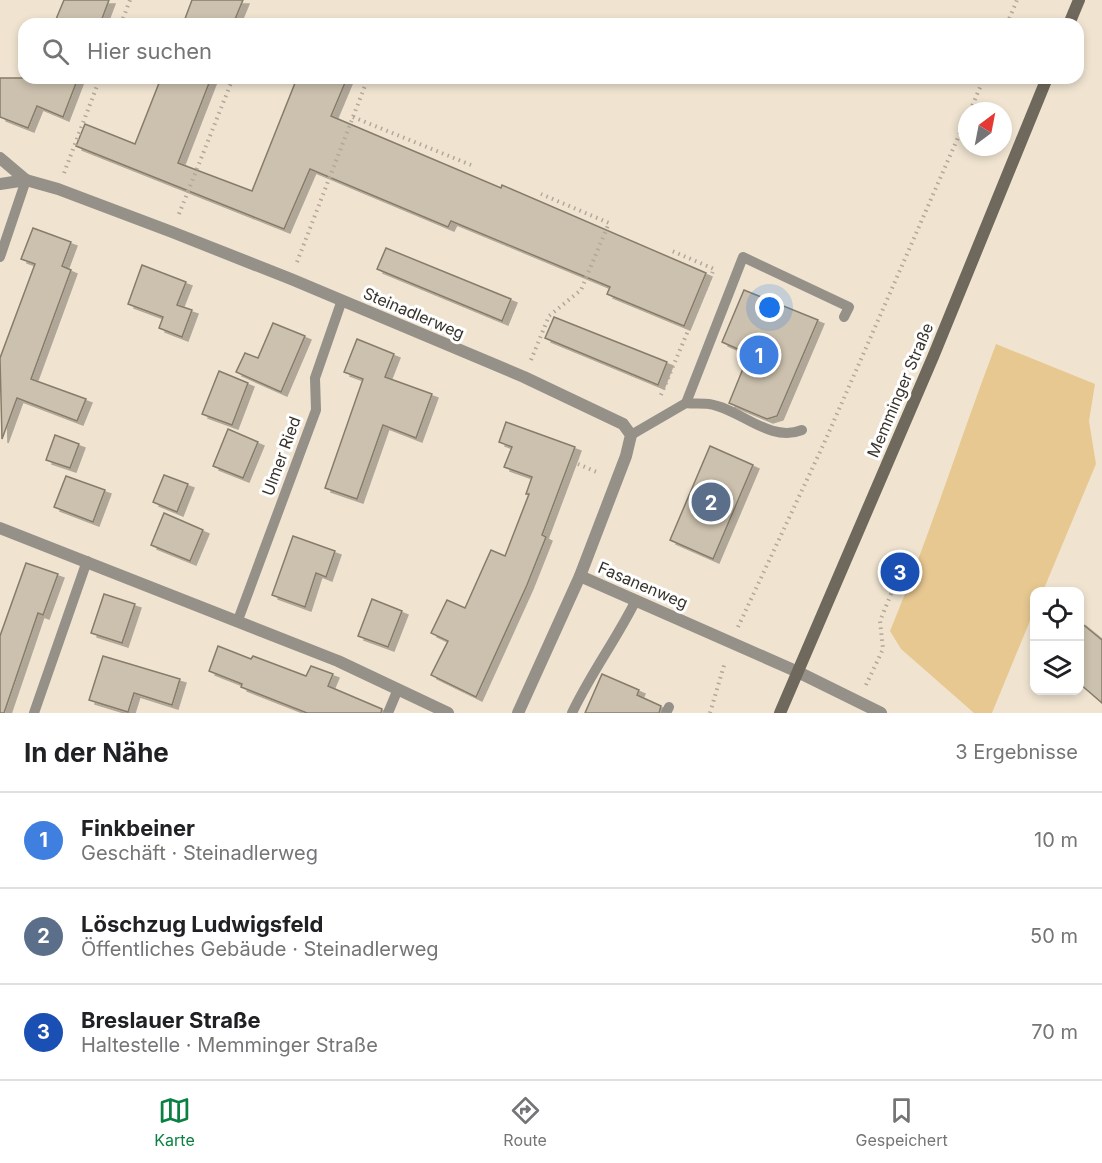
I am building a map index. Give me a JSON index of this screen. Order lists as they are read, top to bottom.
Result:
{
  "streets": {
    "main road": ["Memminger Straße"],
    "street": ["Steinadlerweg", "Fasanenweg"],
    "lane": ["Ulmer Ried"]
  },
  "crossings": [
    ["Steinadlerweg", "Ulmer Ried"],
    ["Memminger Straße", "Fasanenweg"]
  ],
  "north": "top right",
  "page": {
    "search": "Hier suchen",
    "pins": ["1", "2", "3"],
    "heading": ["In der Nähe", "3 Ergebnisse"],
    "list": [
      {
        "mark": "1",
        "name": "Finkbeiner",
        "note": "Geschäft · Steinadlerweg",
        "value": "10 m"
      },
      {
        "mark": "2",
        "name": "Löschzug Ludwigsfeld",
        "note": "Öffentliches Gebäude · Steinadlerweg",
        "value": "50 m"
      },
      {
        "mark": "3",
        "name": "Breslauer Straße",
        "note": "Haltestelle · Memminger Straße",
        "value": "70 m"
      }
    ],
    "nav": ["Karte", "Route", "Gespeichert"]
  }
}
